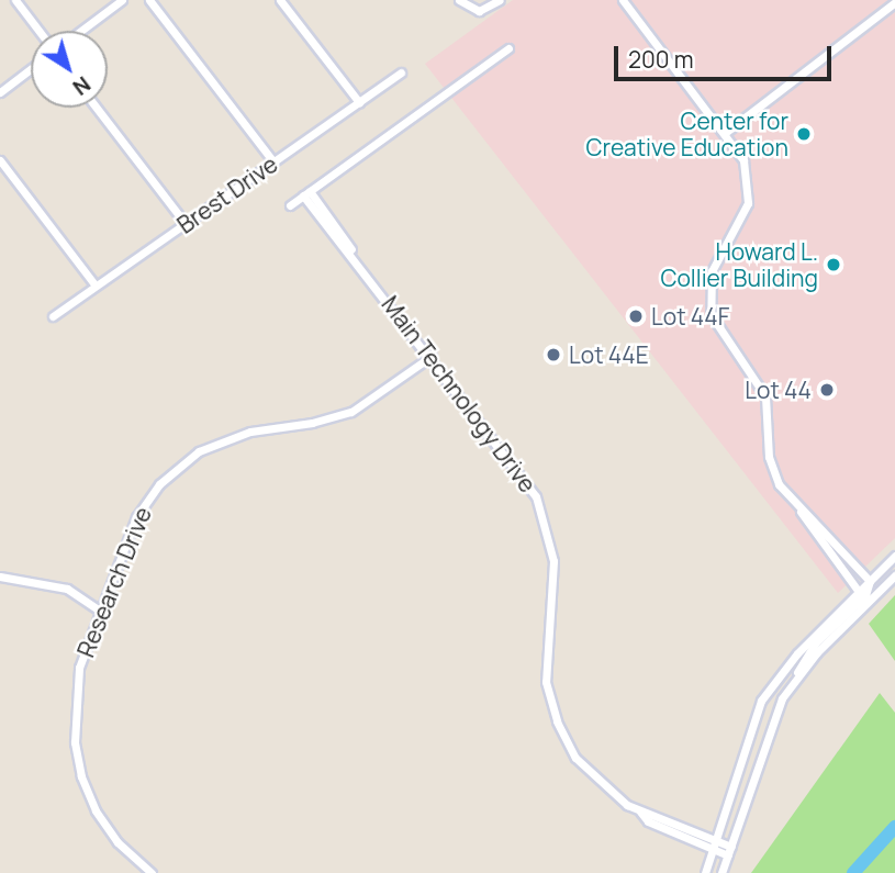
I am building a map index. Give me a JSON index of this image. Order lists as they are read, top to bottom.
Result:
{
  "streets": {
    "street": ["Brest Drive", "Main Technology Drive", "Research Drive"]
  },
  "crossings": [
    ["Main Technology Drive", "Research Drive"]
  ],
  "places": [
    "Center for Creative Education",
    "Howard L. Collier Building",
    "Lot 44F",
    "Lot 44E",
    "Lot 44"
  ],
  "scale_bar": "200 m",
  "north": "bottom right"
}
